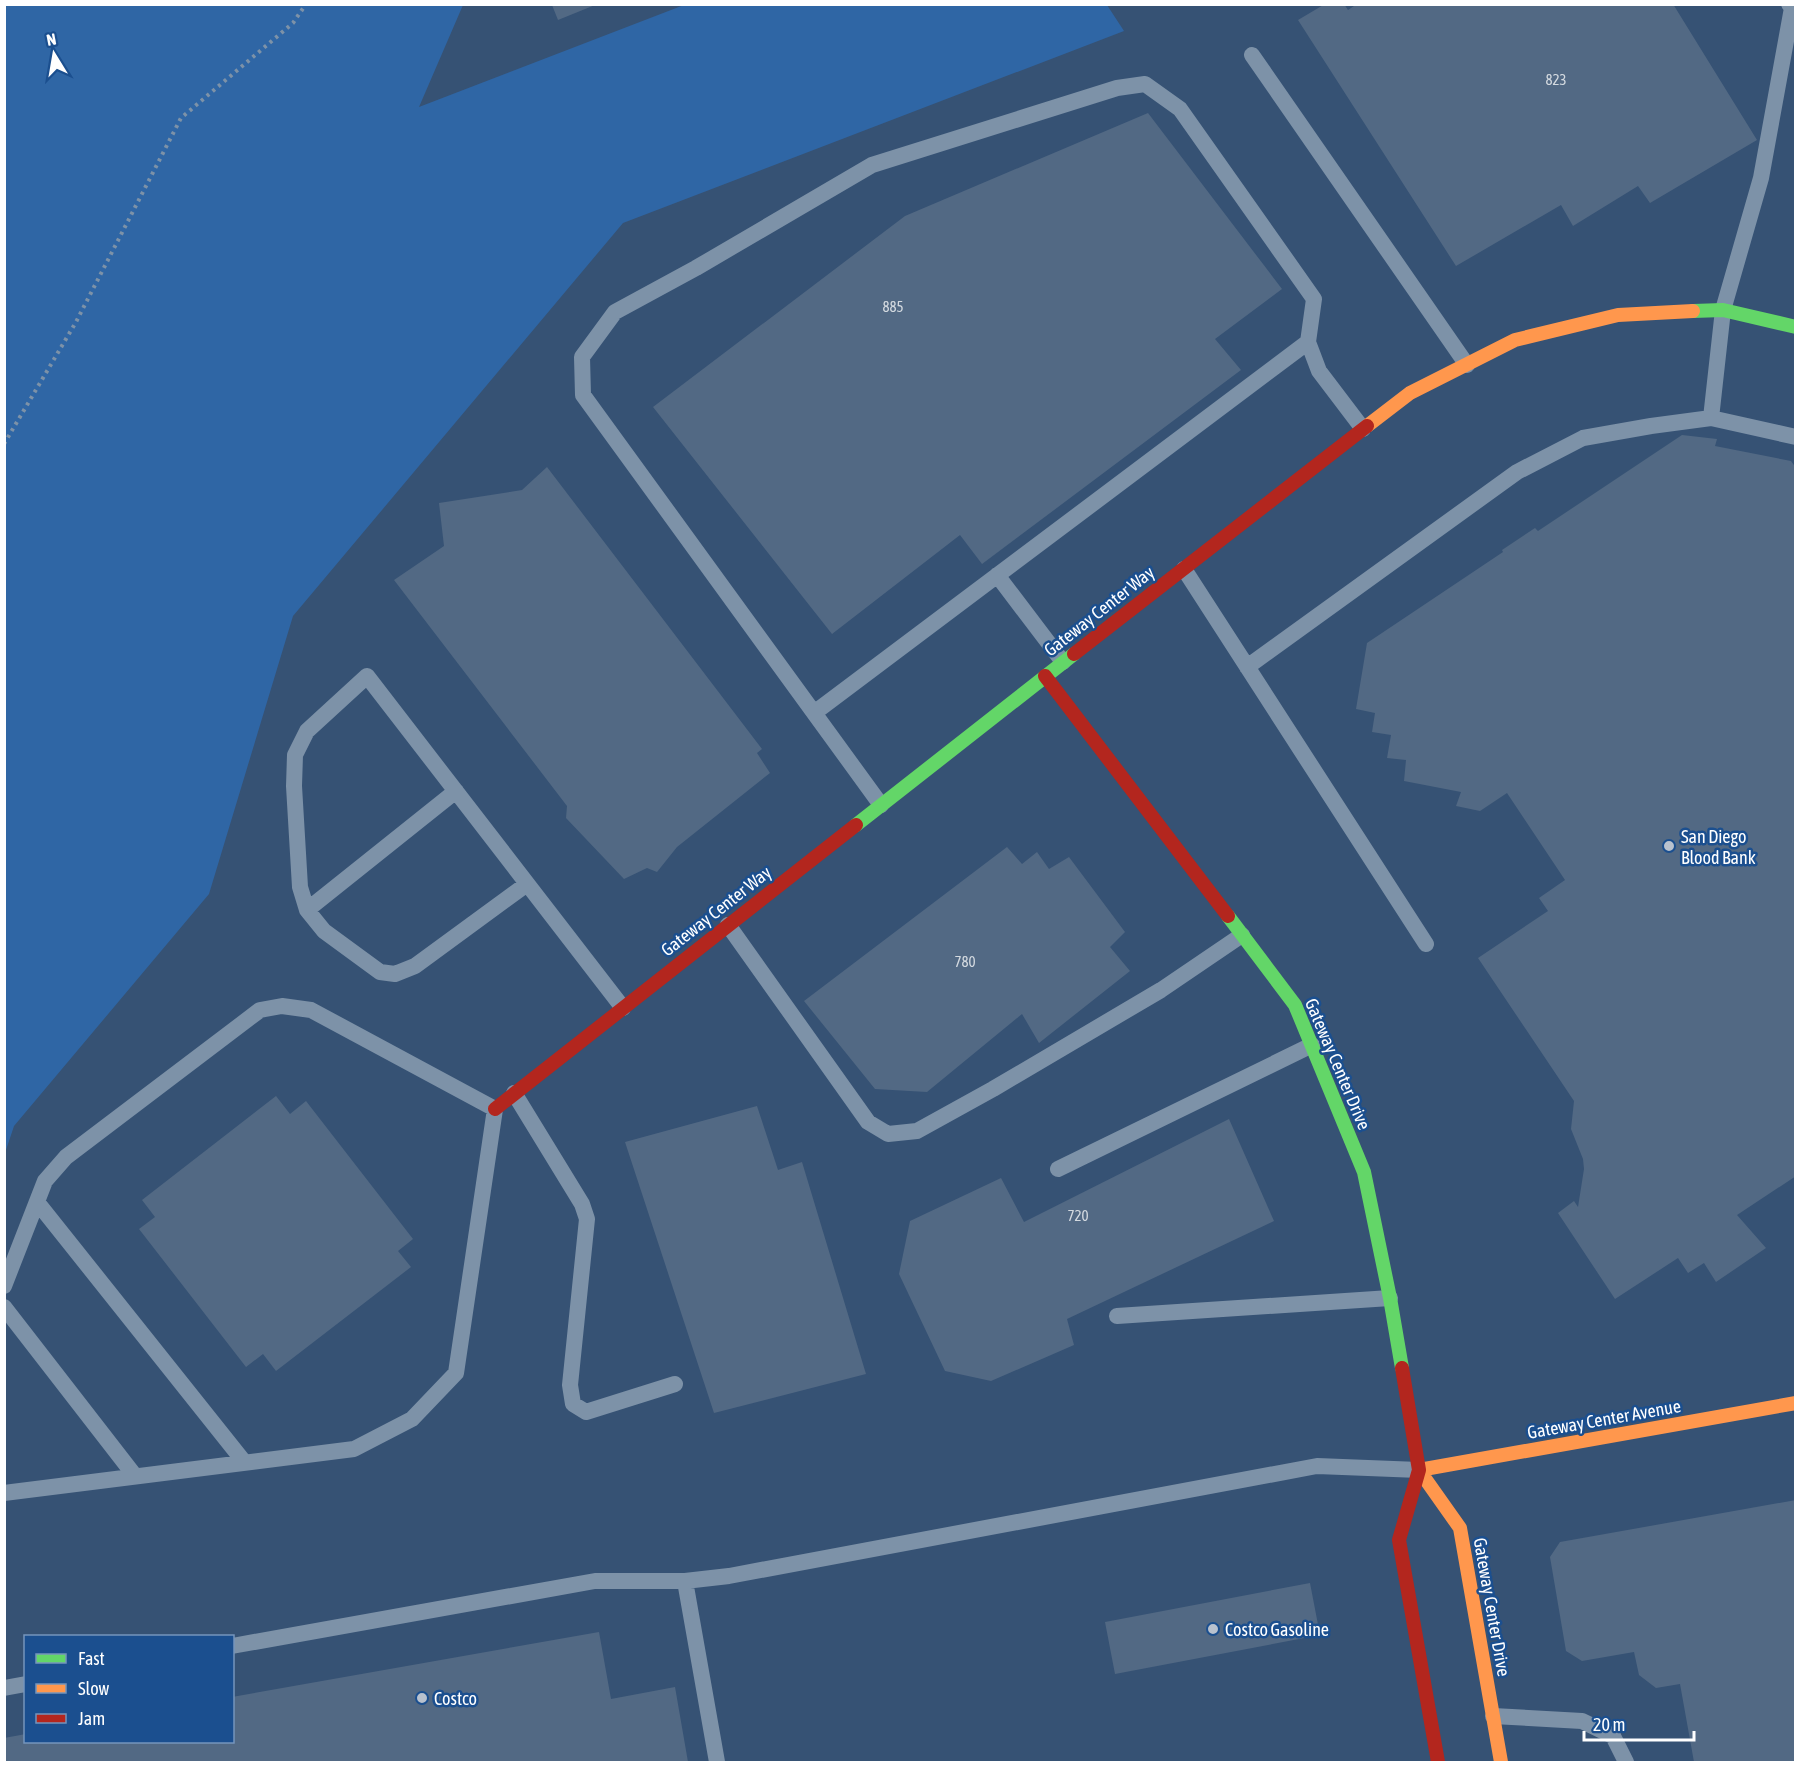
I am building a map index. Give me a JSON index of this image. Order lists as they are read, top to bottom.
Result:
{
  "streets": {
    "street": ["Gateway Center Way", "Gateway Center Drive", "Gateway Center Avenue"]
  },
  "crossings": [
    ["Gateway Center Way", "Gateway Center Drive"],
    ["Gateway Center Drive", "Gateway Center Avenue"]
  ],
  "places": ["San Diego Blood Bank", "Costco Gasoline", "Costco"],
  "house_numbers": [
    "823",
    "885",
    "780",
    "720"
  ],
  "legend": ["Fast", "Slow", "Jam"],
  "scale_bar": "20 m",
  "north": "top"
}
